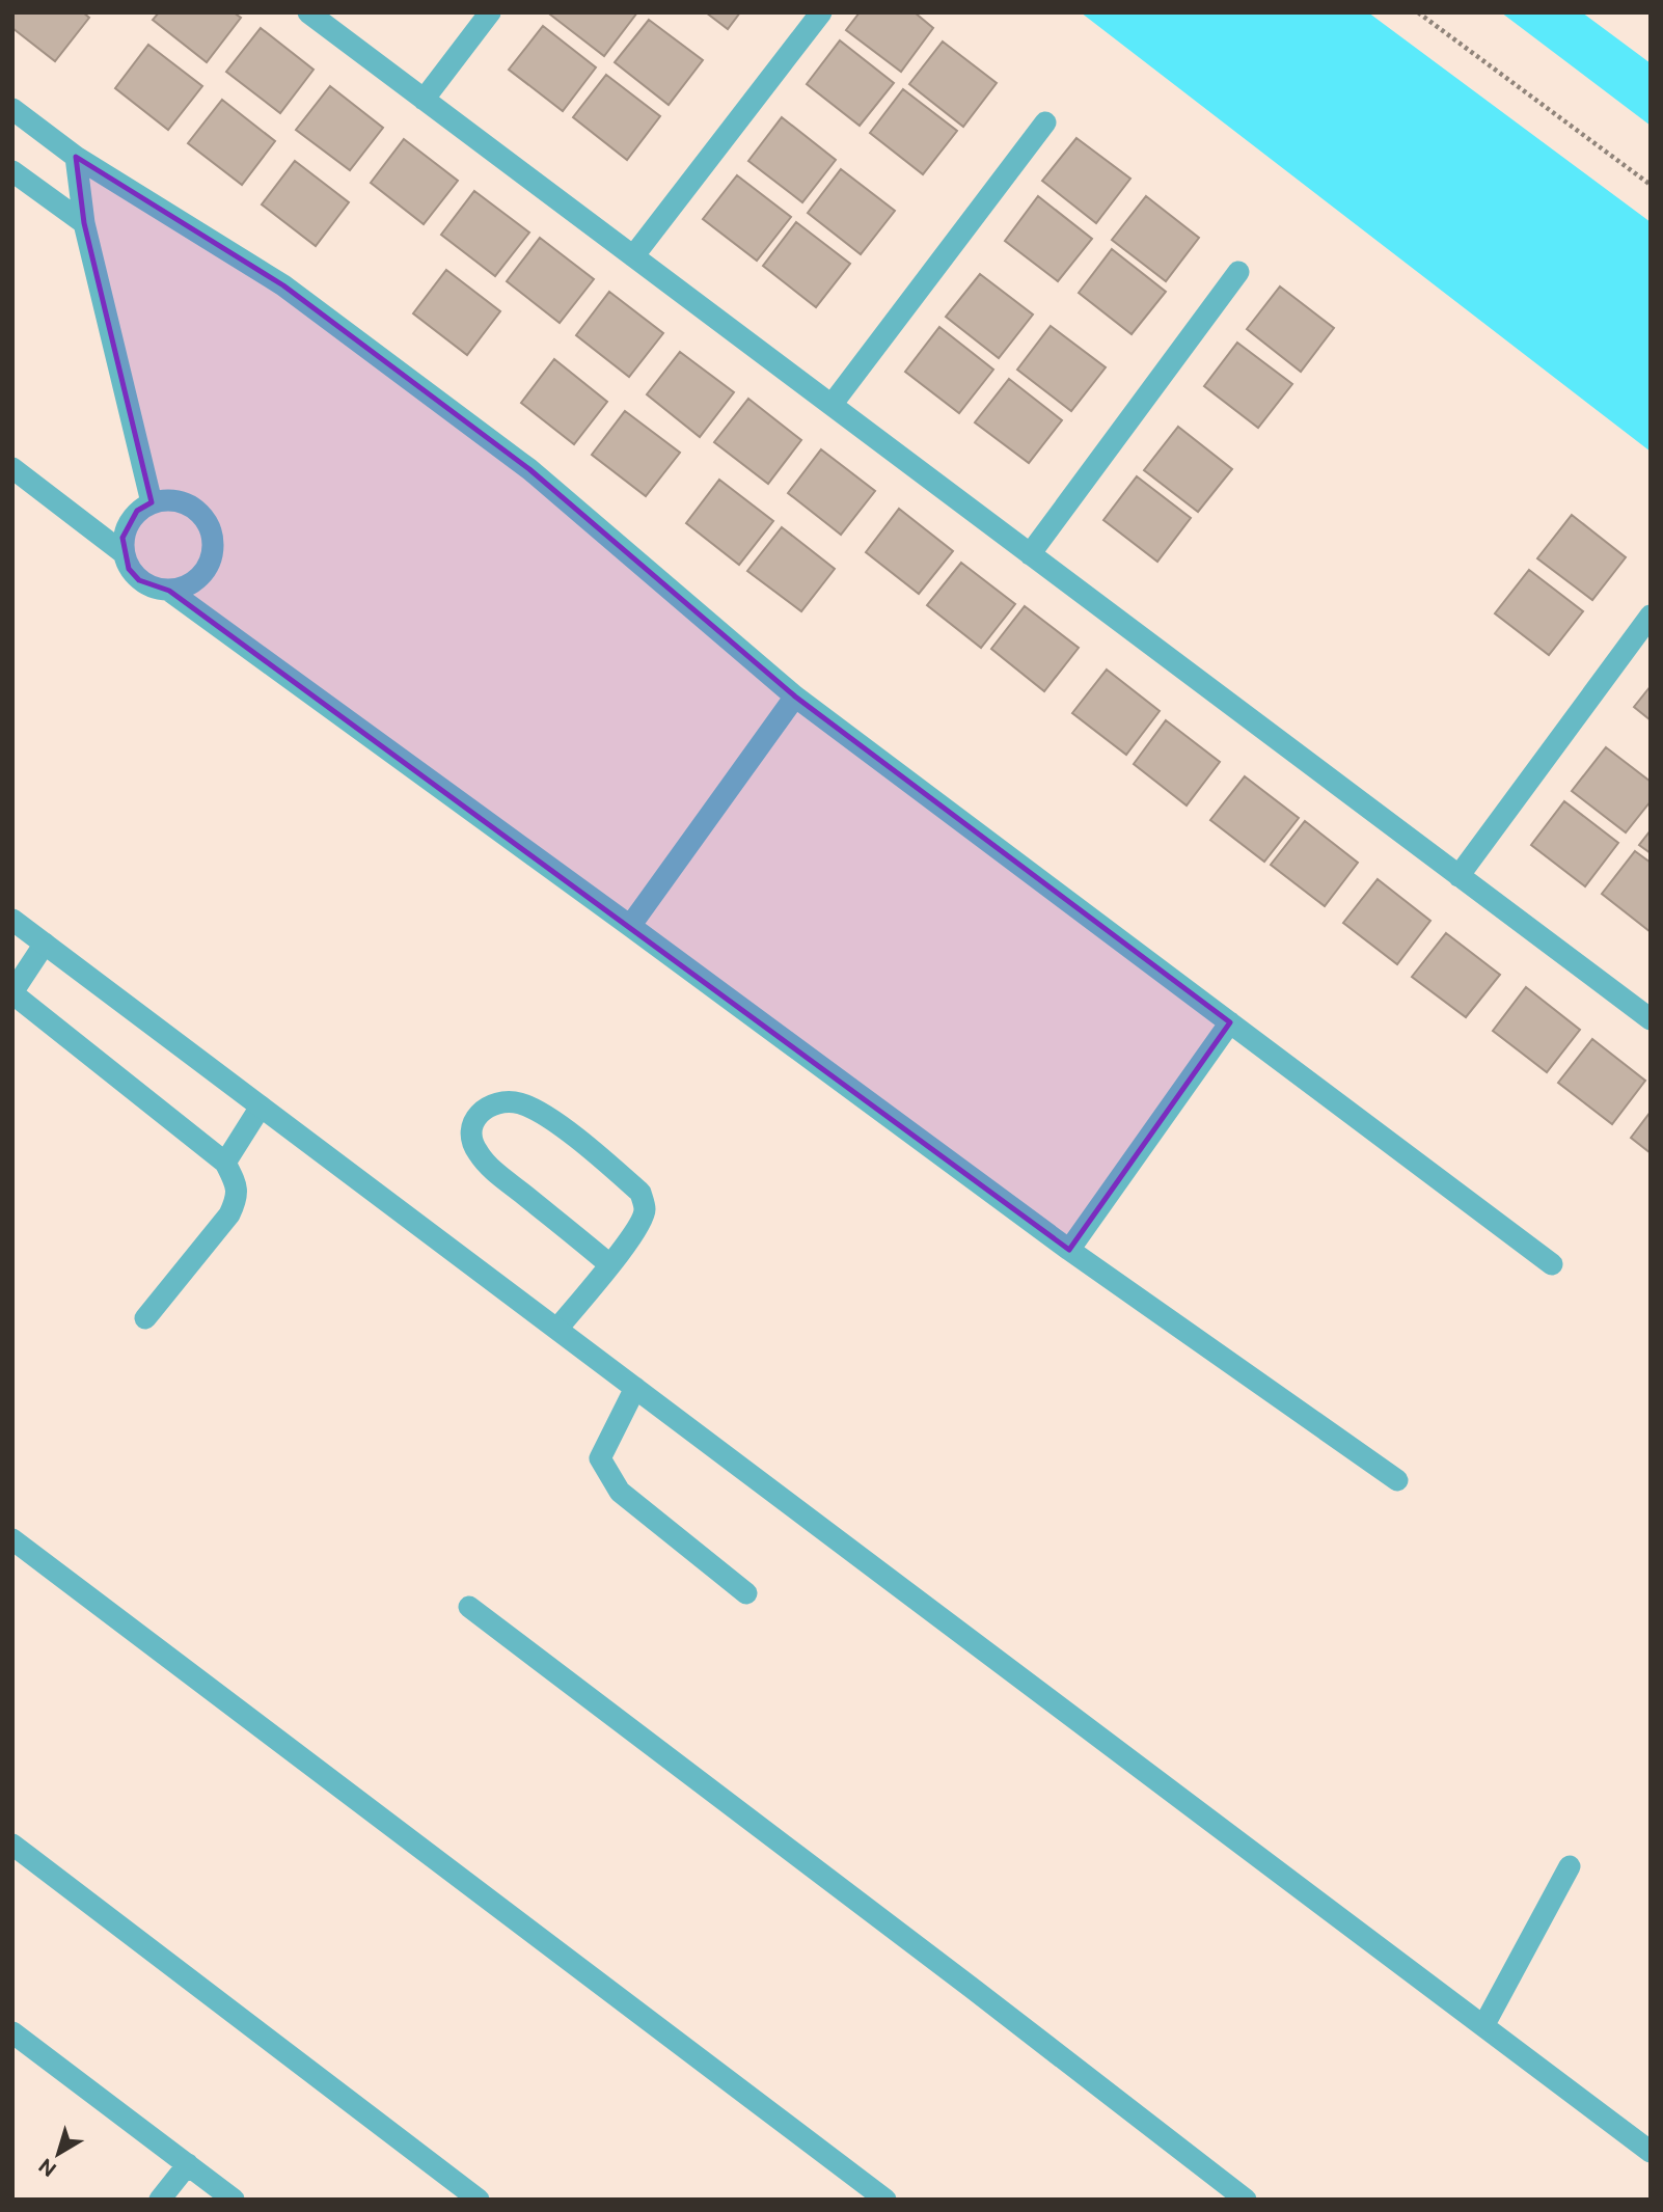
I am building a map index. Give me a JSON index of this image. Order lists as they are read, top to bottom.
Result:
{
  "north": "bottom left"
}
